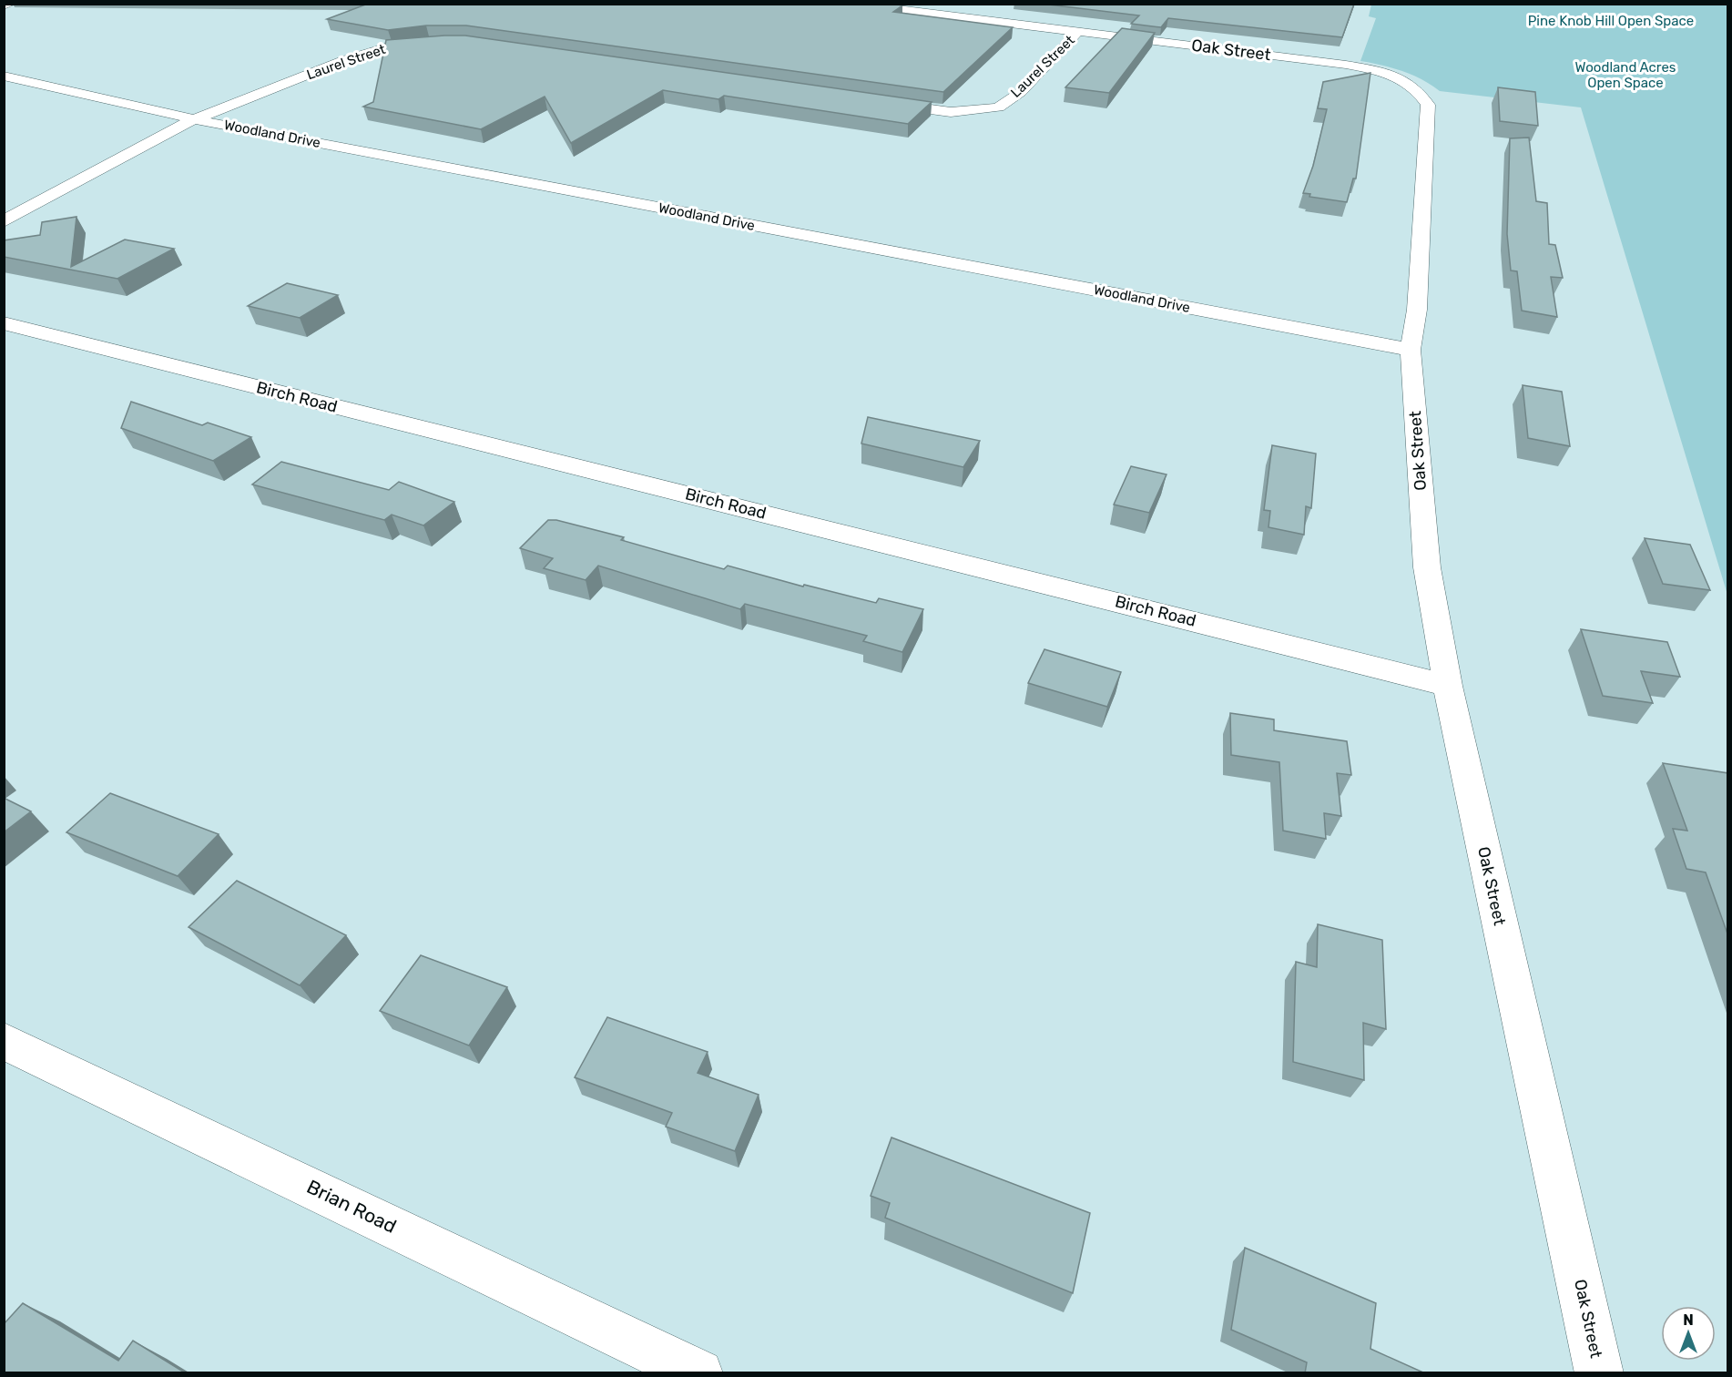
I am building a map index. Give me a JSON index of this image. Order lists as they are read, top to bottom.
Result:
{
  "streets": {
    "street": [
      "Oak Street",
      "Laurel Street",
      "Woodland Drive",
      "Birch Road",
      "Brian Road"
    ]
  },
  "crossings": [
    ["Oak Street", "Laurel Street"],
    ["Oak Street", "Woodland Drive"],
    ["Oak Street", "Birch Road"],
    ["Laurel Street", "Woodland Drive"]
  ],
  "parks": ["Pine Knob Hill Open Space", "Woodland Acres Open Space"],
  "north": "top"
}
